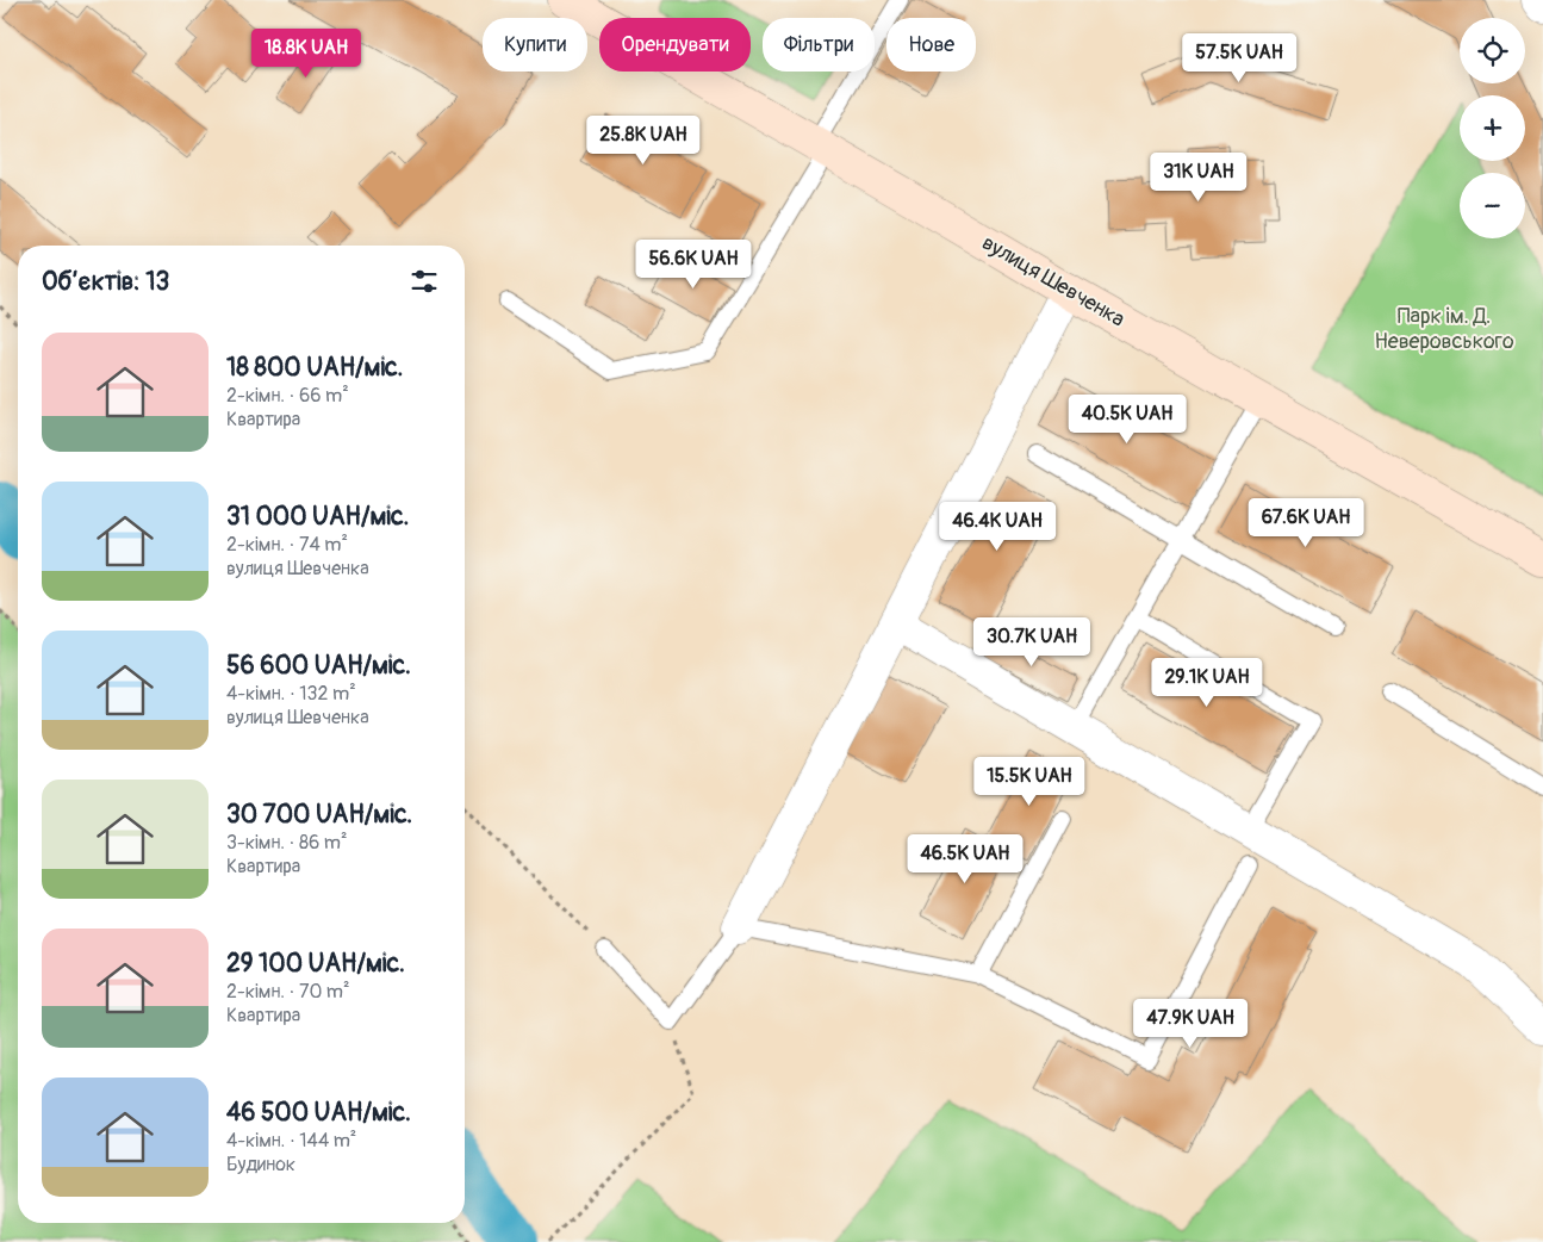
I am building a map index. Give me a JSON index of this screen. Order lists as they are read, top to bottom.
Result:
{
  "streets": {
    "main road": ["вулиця Шевченка"]
  },
  "parks": ["Парк ім. Д. Неверовського"],
  "page": {
    "map_buttons": ["+", "−"],
    "chip": [
      "Купити",
      "Орендувати",
      "Фільтри",
      "Нове"
    ],
    "price": [
      "18.8K UAH",
      "57.5K UAH",
      "25.8K UAH",
      "31K UAH",
      "56.6K UAH",
      "40.5K UAH",
      "67.6K UAH",
      "46.4K UAH",
      "30.7K UAH",
      "29.1K UAH",
      "15.5K UAH",
      "46.5K UAH",
      "47.9K UAH"
    ],
    "heading": "Об’єктів: 13",
    "list": [
      {
        "name": "18 800 UAH/міс.",
        "note": "2-кімн. · 66 m² · Квартира"
      },
      {
        "name": "31 000 UAH/міс.",
        "note": "2-кімн. · 74 m² · вулиця Шевченка"
      },
      {
        "name": "56 600 UAH/міс.",
        "note": "4-кімн. · 132 m² · вулиця Шевченка"
      },
      {
        "name": "30 700 UAH/міс.",
        "note": "3-кімн. · 86 m² · Квартира"
      },
      {
        "name": "29 100 UAH/міс.",
        "note": "2-кімн. · 70 m² · Квартира"
      },
      {
        "name": "46 500 UAH/міс.",
        "note": "4-кімн. · 144 m² · Будинок"
      }
    ]
  }
}
